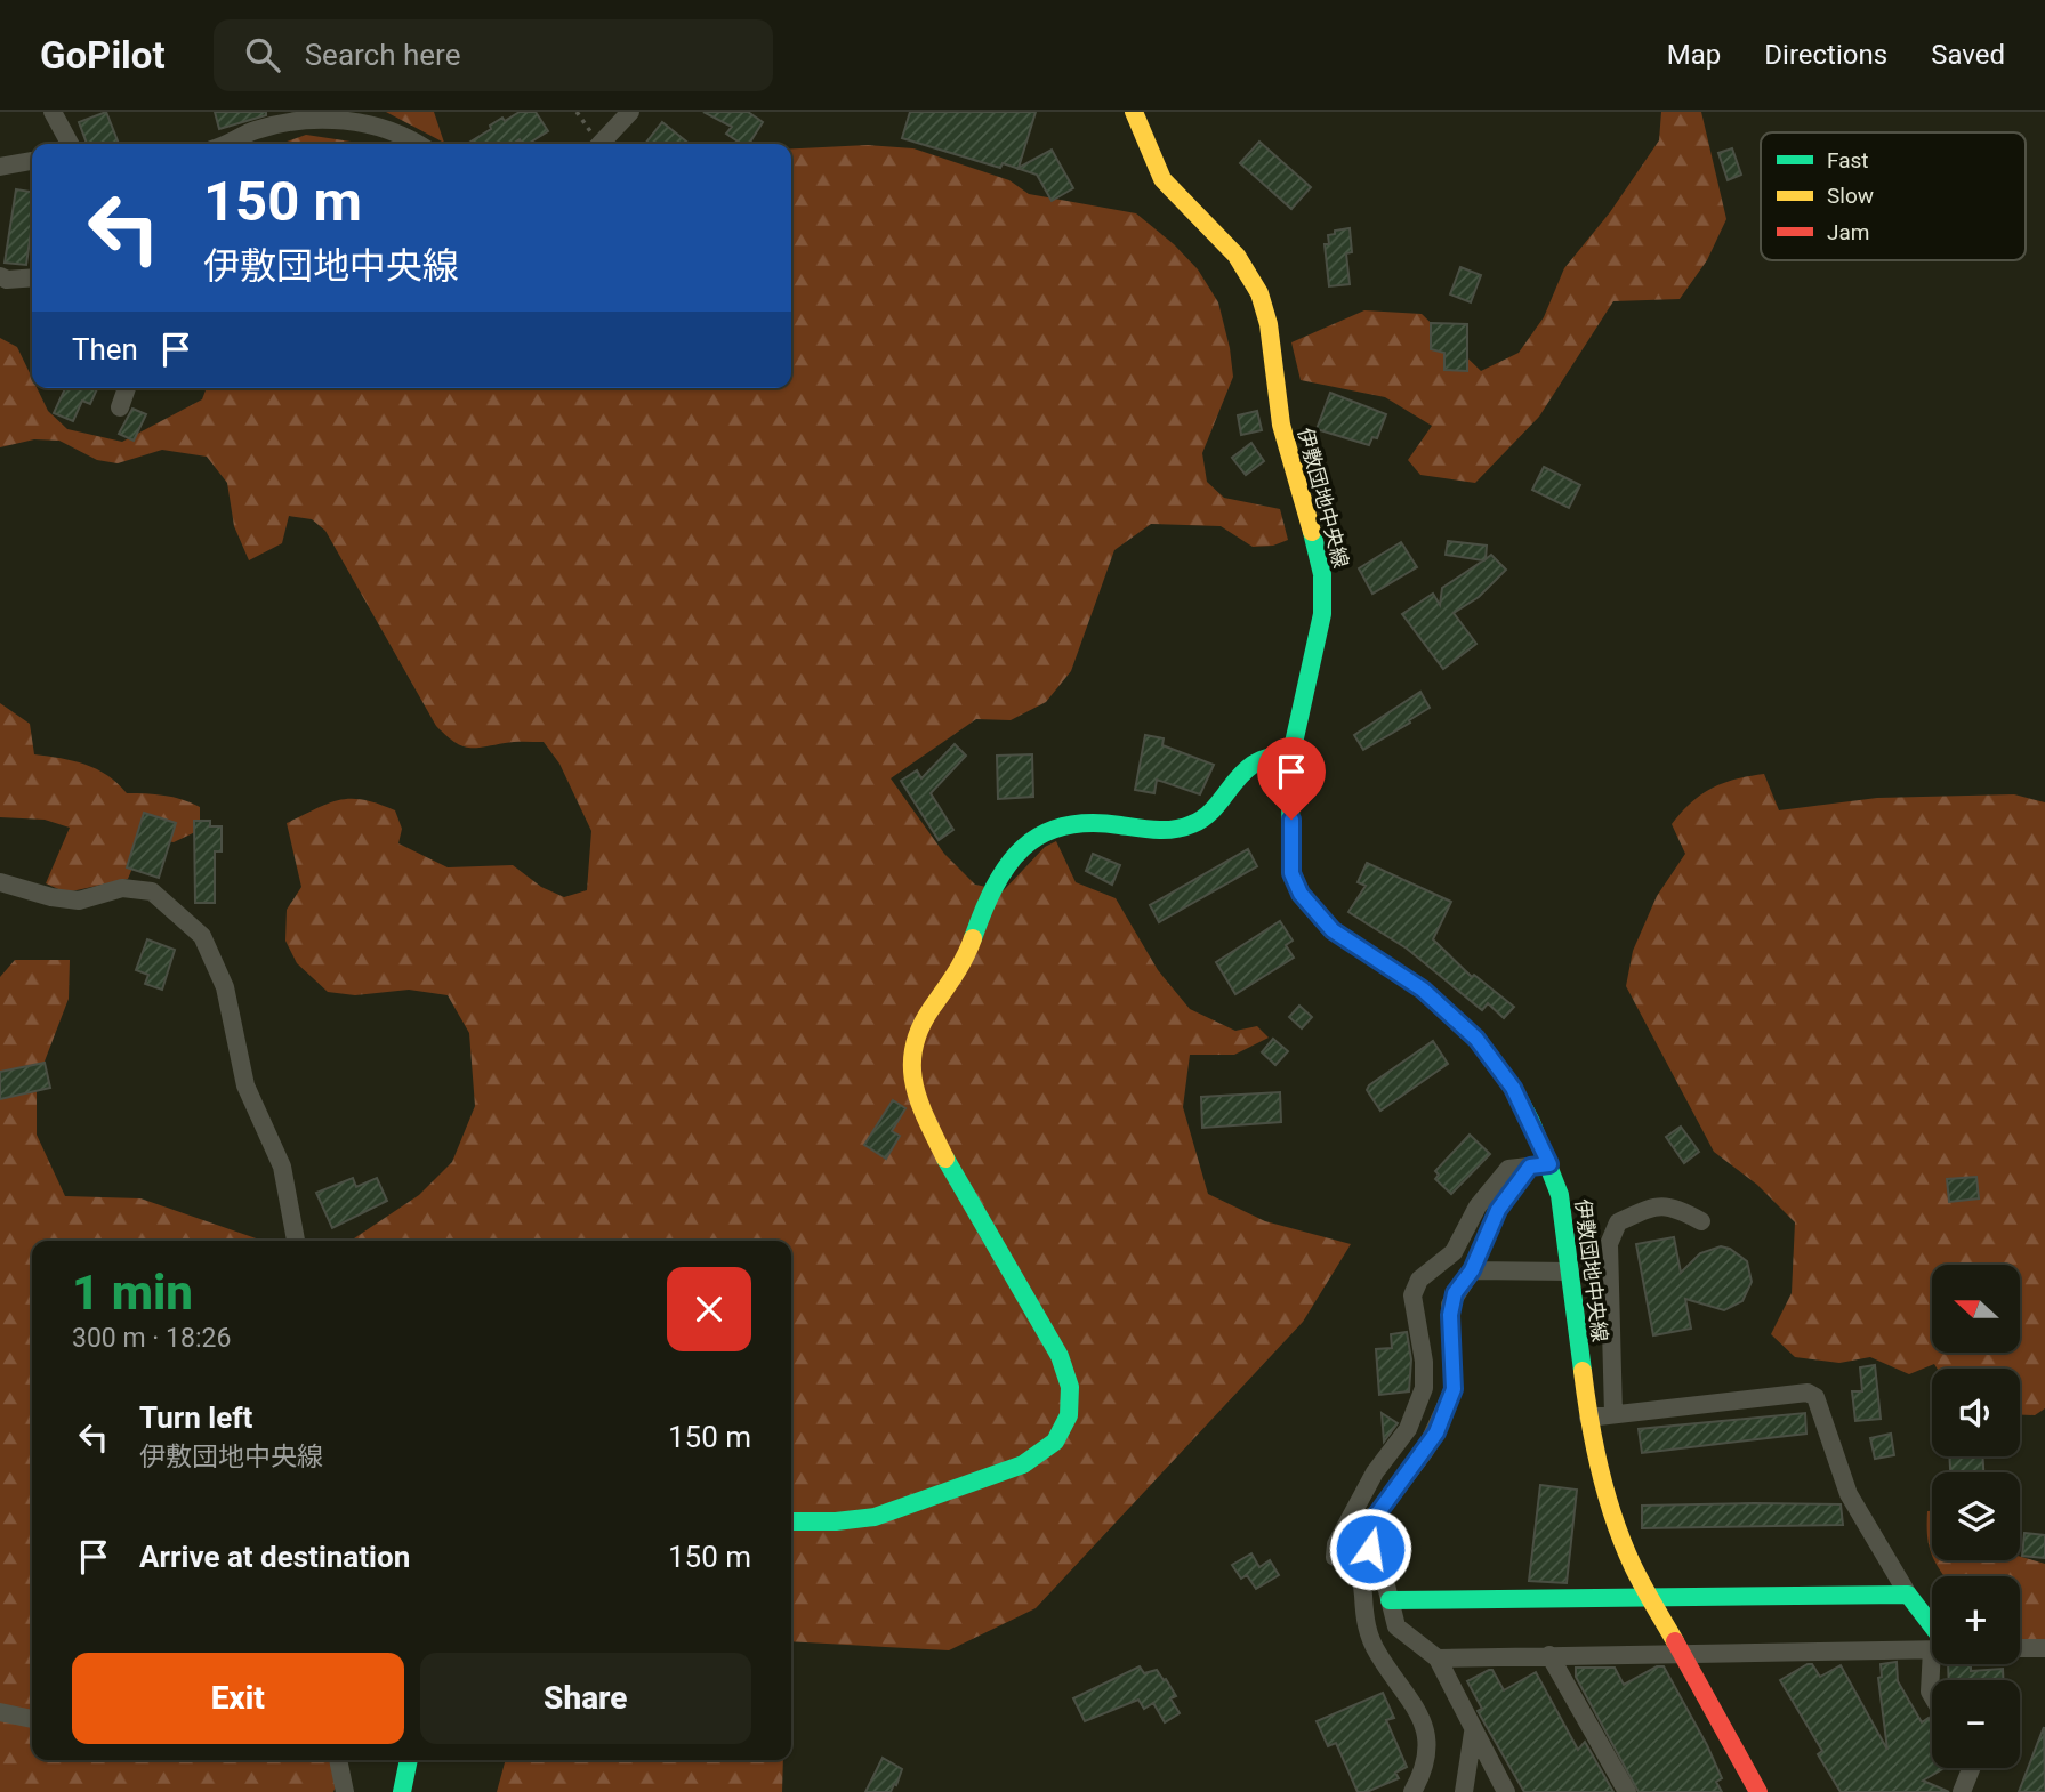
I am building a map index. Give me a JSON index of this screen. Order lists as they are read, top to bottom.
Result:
{
  "streets": {
    "street": ["伊敷団地中央線"]
  },
  "legend": ["Fast", "Slow", "Jam"],
  "north": "left",
  "page": {
    "header": "GoPilot",
    "search": "Search here",
    "nav": ["Map", "Directions", "Saved"],
    "turn": ["150 m", "伊敷団地中央線"],
    "then": "Then",
    "heading": ["1 min", "300 m · 18:26"],
    "map_buttons": ["+", "−"],
    "list": [
      {
        "name": "Turn left",
        "note": "伊敷団地中央線",
        "value": "150 m"
      },
      {
        "name": "Arrive at destination",
        "value": "150 m"
      }
    ],
    "buttons": ["Exit", "Share"]
  }
}
